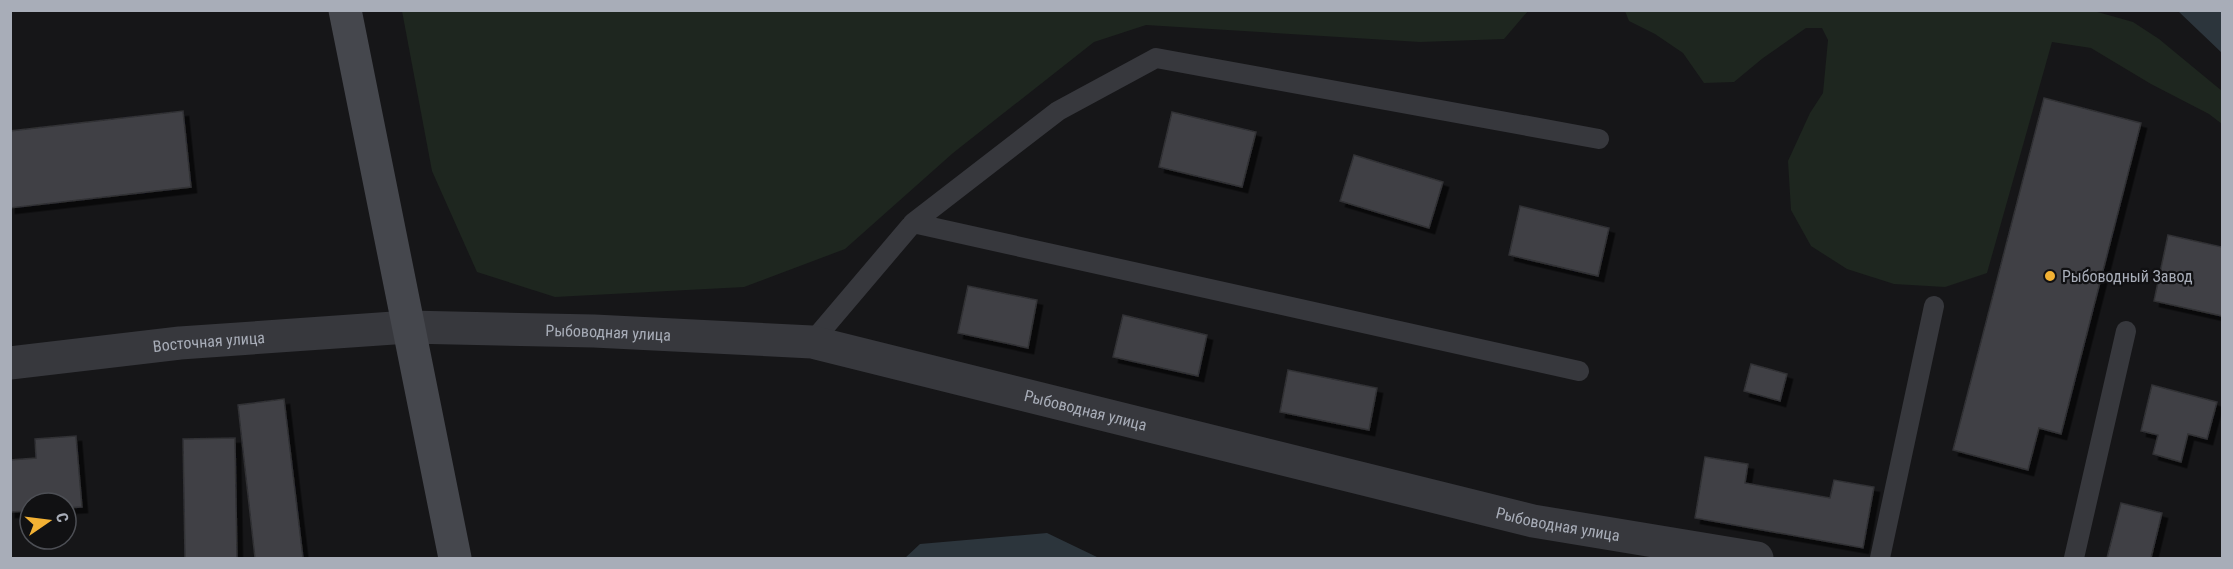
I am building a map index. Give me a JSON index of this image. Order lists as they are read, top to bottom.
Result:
{
  "streets": {
    "street": ["Рыбоводная улица", "Восточная улица"]
  },
  "crossings": [
    ["Рыбоводная улица", "Восточная улица"]
  ],
  "places": ["Рыбоводный Завод"],
  "north": "right"
}
